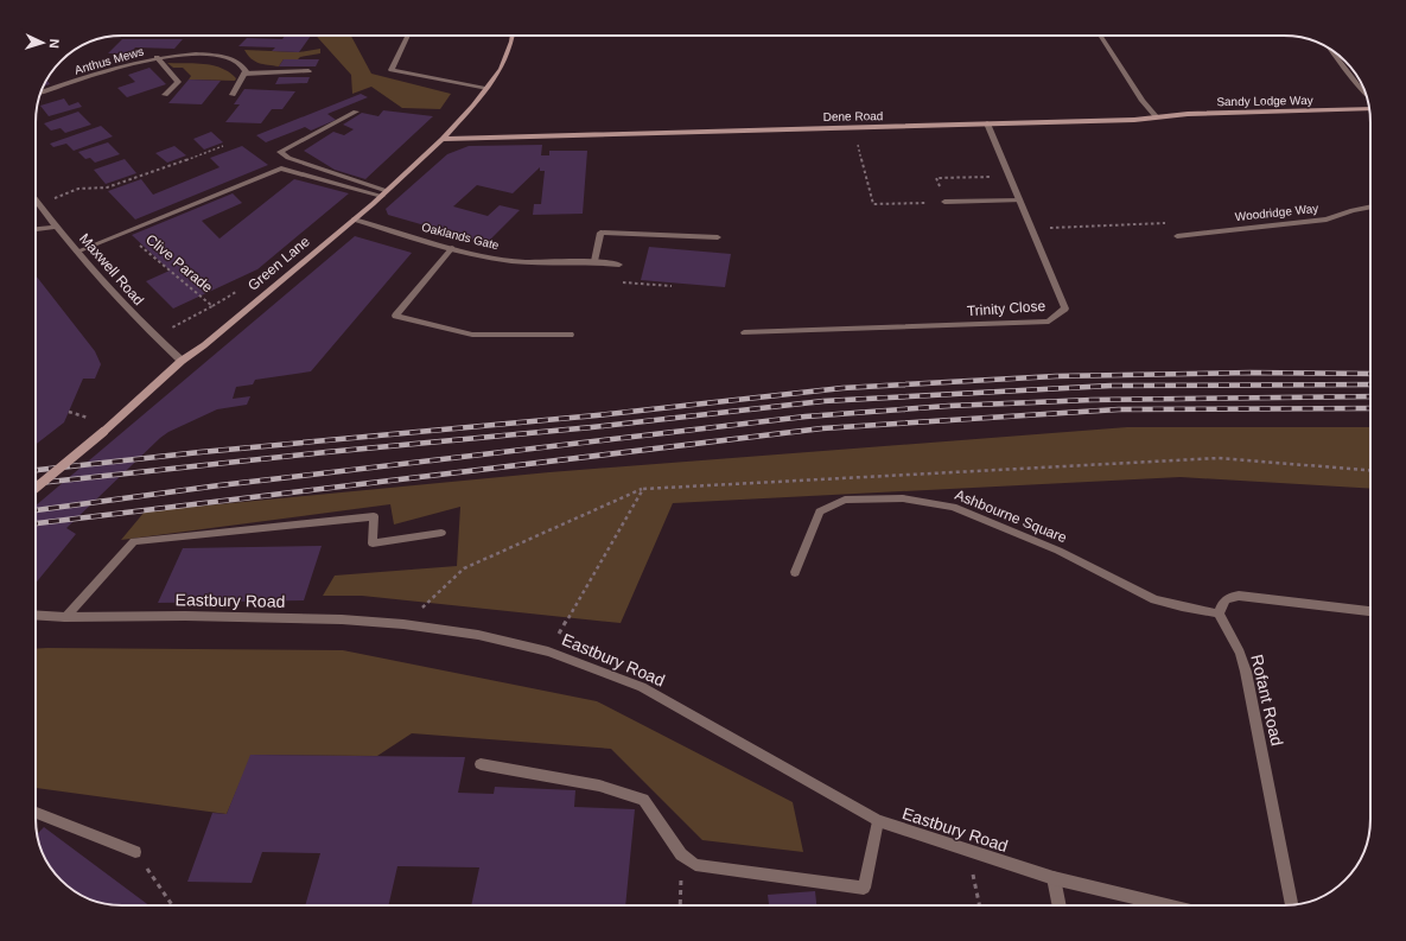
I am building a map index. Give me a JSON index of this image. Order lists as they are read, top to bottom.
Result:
{
  "streets": {
    "street": [
      "Anthus Mews",
      "Sandy Lodge Way",
      "Dene Road",
      "Woodridge Way",
      "Oaklands Gate",
      "Green Lane",
      "Maxwell Road",
      "Trinity Close",
      "Ashbourne Square",
      "Eastbury Road",
      "Rofant Road"
    ],
    "path": ["Clive Parade"]
  },
  "crossings": [
    ["Sandy Lodge Way", "Dene Road"],
    ["Dene Road", "Green Lane"],
    ["Dene Road", "Trinity Close"],
    ["Oaklands Gate", "Green Lane"],
    ["Clive Parade", "Maxwell Road"],
    ["Green Lane", "Maxwell Road"],
    ["Ashbourne Square", "Rofant Road"]
  ],
  "north": "right"
}
